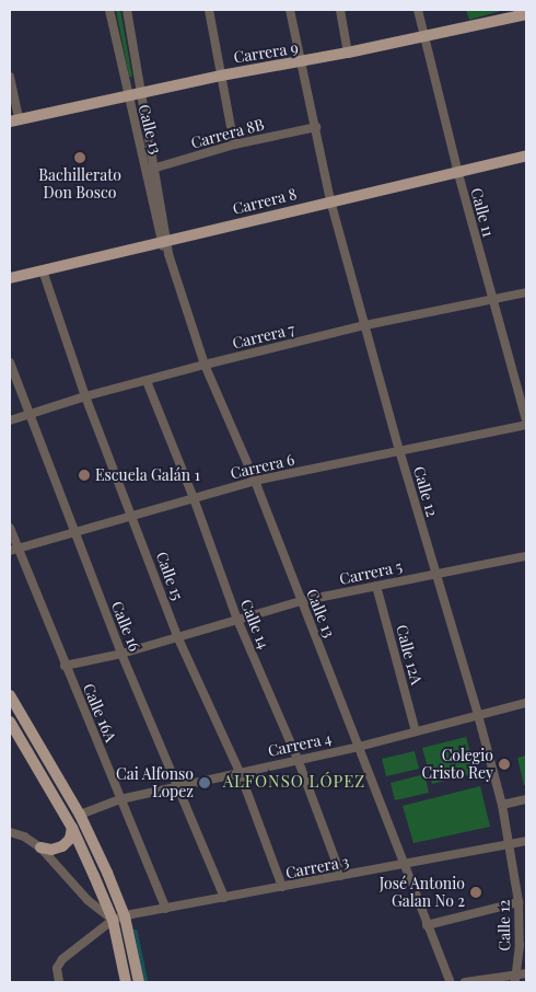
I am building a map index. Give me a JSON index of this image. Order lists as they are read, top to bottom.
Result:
{
  "streets": {
    "main road": ["Carrera 9", "Carrera 8"],
    "street": [
      "Calle 13",
      "Carrera 8B",
      "Calle 11",
      "Carrera 7",
      "Carrera 6",
      "Calle 12",
      "Carrera 5",
      "Calle 15",
      "Calle 14",
      "Calle 16",
      "Calle 12A",
      "Calle 16A",
      "Carrera 4",
      "Carrera 3"
    ]
  },
  "crossings": [
    ["Carrera 9", "Calle 13"],
    ["Carrera 9", "Calle 11"],
    ["Carrera 9", "Calle 12"],
    ["Calle 13", "Carrera 8B"],
    ["Calle 13", "Carrera 8"],
    ["Calle 13", "Carrera 7"],
    ["Calle 13", "Carrera 6"],
    ["Calle 13", "Carrera 5"],
    ["Calle 13", "Carrera 4"],
    ["Calle 13", "Carrera 3"],
    ["Carrera 8B", "Calle 12"],
    ["Carrera 8", "Calle 11"],
    ["Carrera 8", "Calle 12"],
    ["Carrera 8", "Calle 15"],
    ["Calle 11", "Carrera 7"],
    ["Carrera 7", "Calle 12"],
    ["Carrera 7", "Calle 15"],
    ["Carrera 7", "Calle 14"],
    ["Carrera 7", "Calle 16"],
    ["Carrera 6", "Calle 12"],
    ["Carrera 6", "Calle 15"],
    ["Carrera 6", "Calle 14"],
    ["Carrera 6", "Calle 16"],
    ["Carrera 6", "Calle 16A"],
    ["Calle 12", "Carrera 5"],
    ["Calle 12", "Carrera 4"],
    ["Calle 12", "Carrera 3"],
    ["Carrera 5", "Calle 15"],
    ["Carrera 5", "Calle 14"],
    ["Carrera 5", "Calle 16"],
    ["Carrera 5", "Calle 12A"],
    ["Carrera 5", "Calle 16A"],
    ["Calle 15", "Carrera 4"],
    ["Calle 15", "Carrera 3"],
    ["Calle 14", "Carrera 4"],
    ["Calle 14", "Carrera 3"],
    ["Calle 16", "Carrera 4"],
    ["Calle 16", "Carrera 3"],
    ["Calle 12A", "Carrera 4"],
    ["Calle 16A", "Carrera 4"],
    ["Calle 16A", "Carrera 3"]
  ],
  "districts": ["ALFONSO LÓPEZ"],
  "places": [
    "Bachillerato Don Bosco",
    "Escuela Galán 1",
    "Colegio Cristo Rey",
    "Cai Alfonso Lopez",
    "José Antonio Galan No 2"
  ]
}
